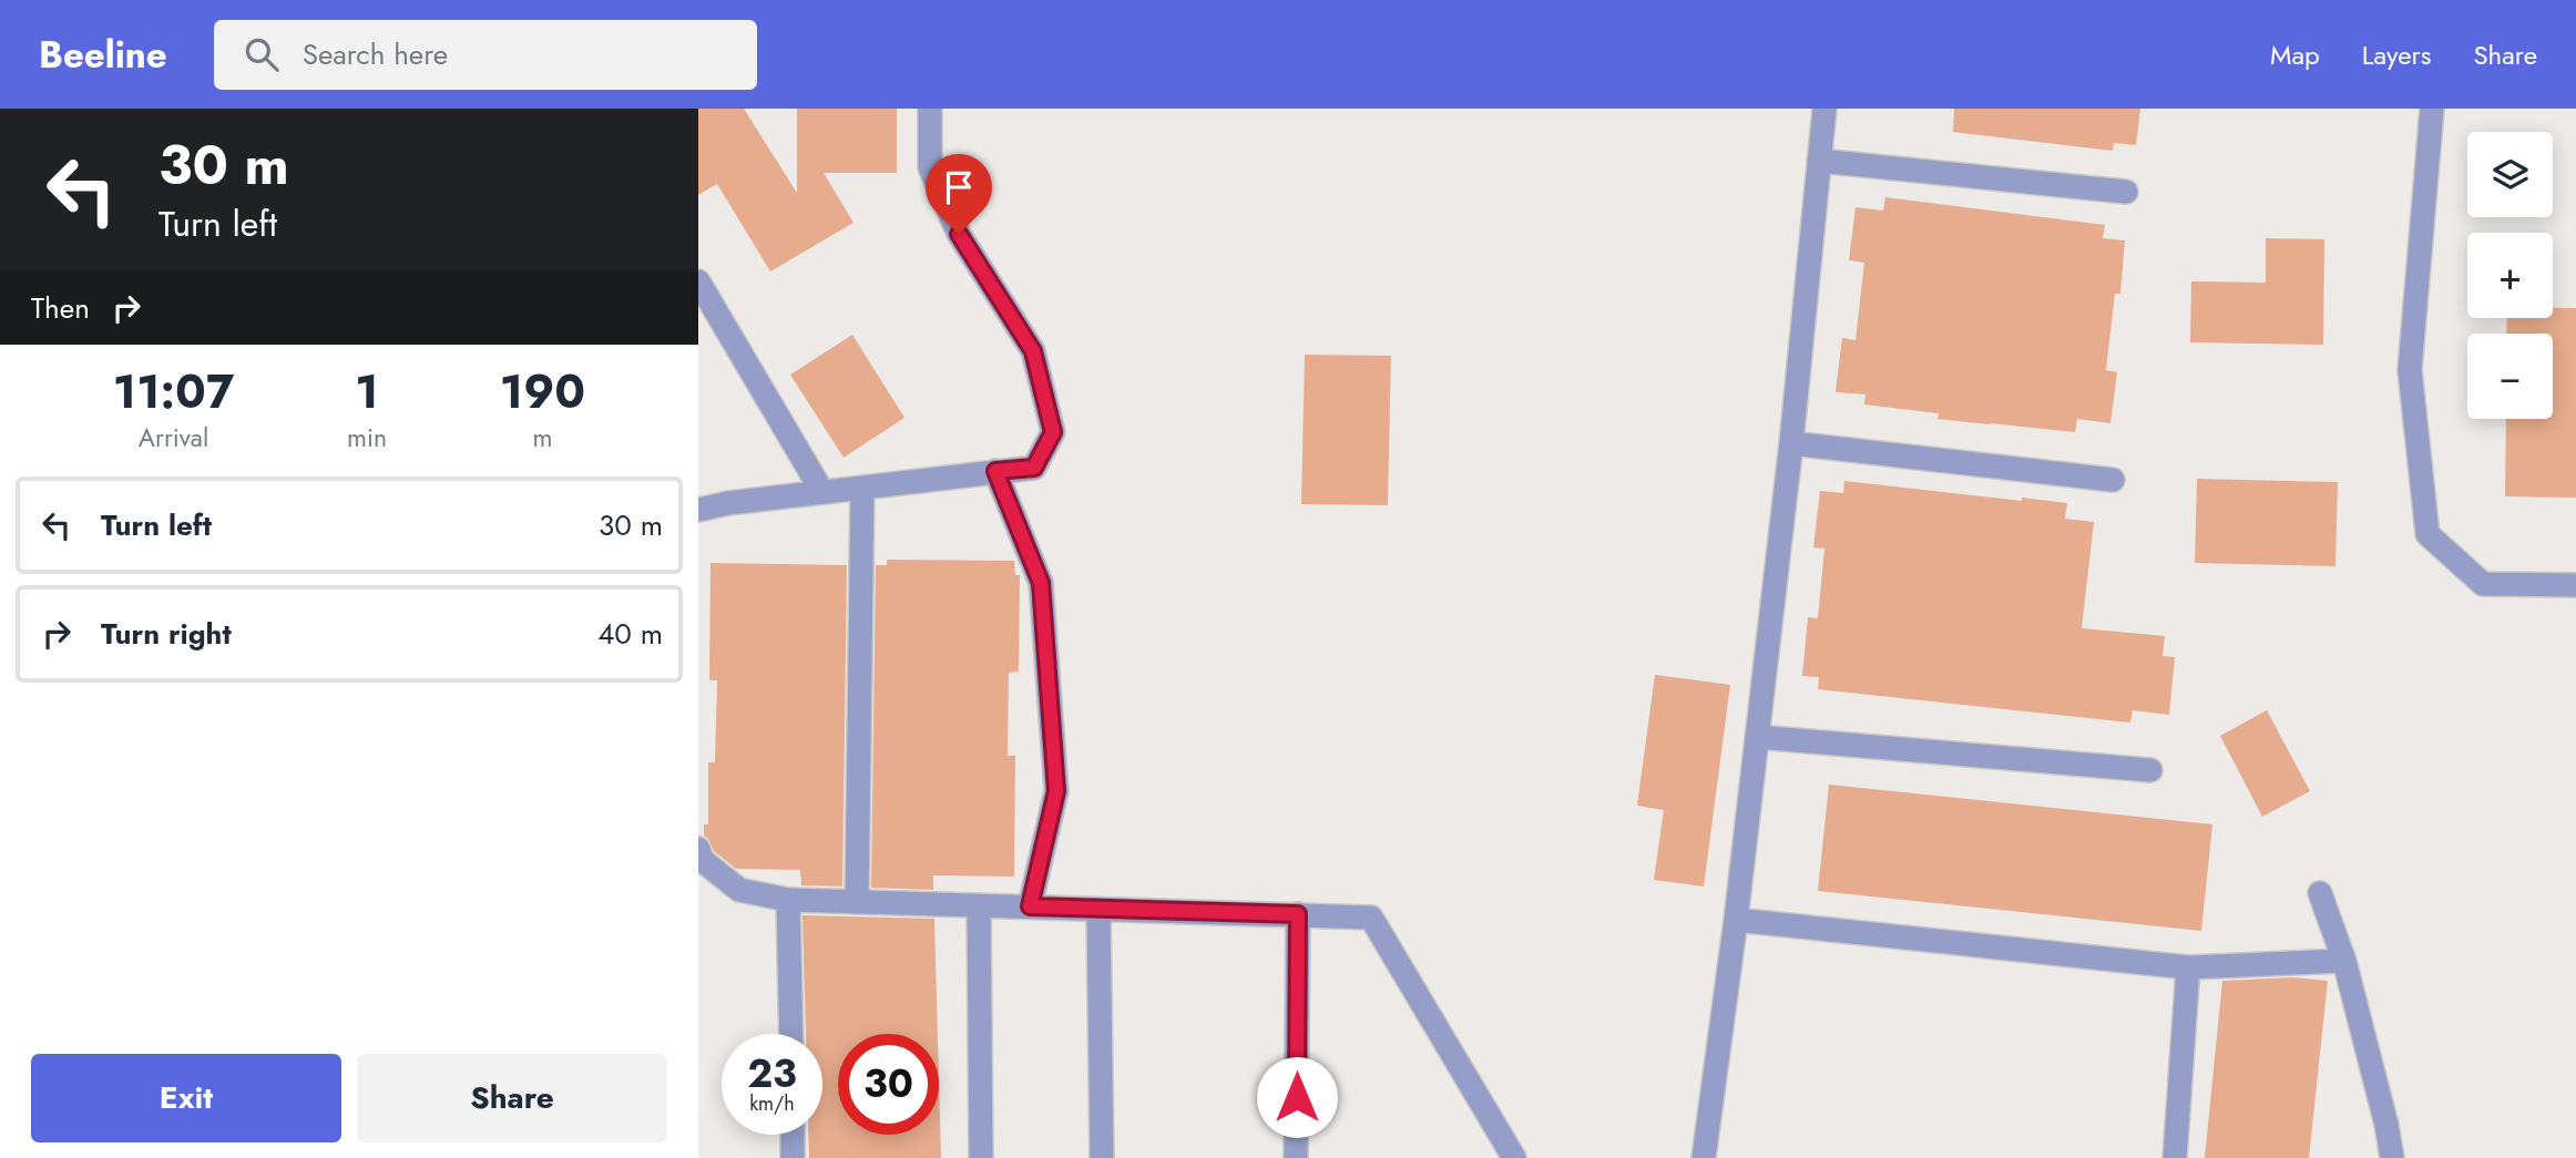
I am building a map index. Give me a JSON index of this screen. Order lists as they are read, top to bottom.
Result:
{
  "page": {
    "header": "Beeline",
    "search": "Search here",
    "nav": ["Map", "Layers", "Share"],
    "turn": ["30 m", "Turn left"],
    "map_buttons": ["+", "−"],
    "then": "Then",
    "eta": [
      "11:07",
      "Arrival",
      "1",
      "min",
      "190",
      "m"
    ],
    "list": [
      {
        "name": "Turn left",
        "value": "30 m"
      },
      {
        "name": "Turn right",
        "value": "40 m"
      }
    ],
    "speed": "23 km/h",
    "limit": "30",
    "buttons": ["Exit", "Share"]
  }
}
